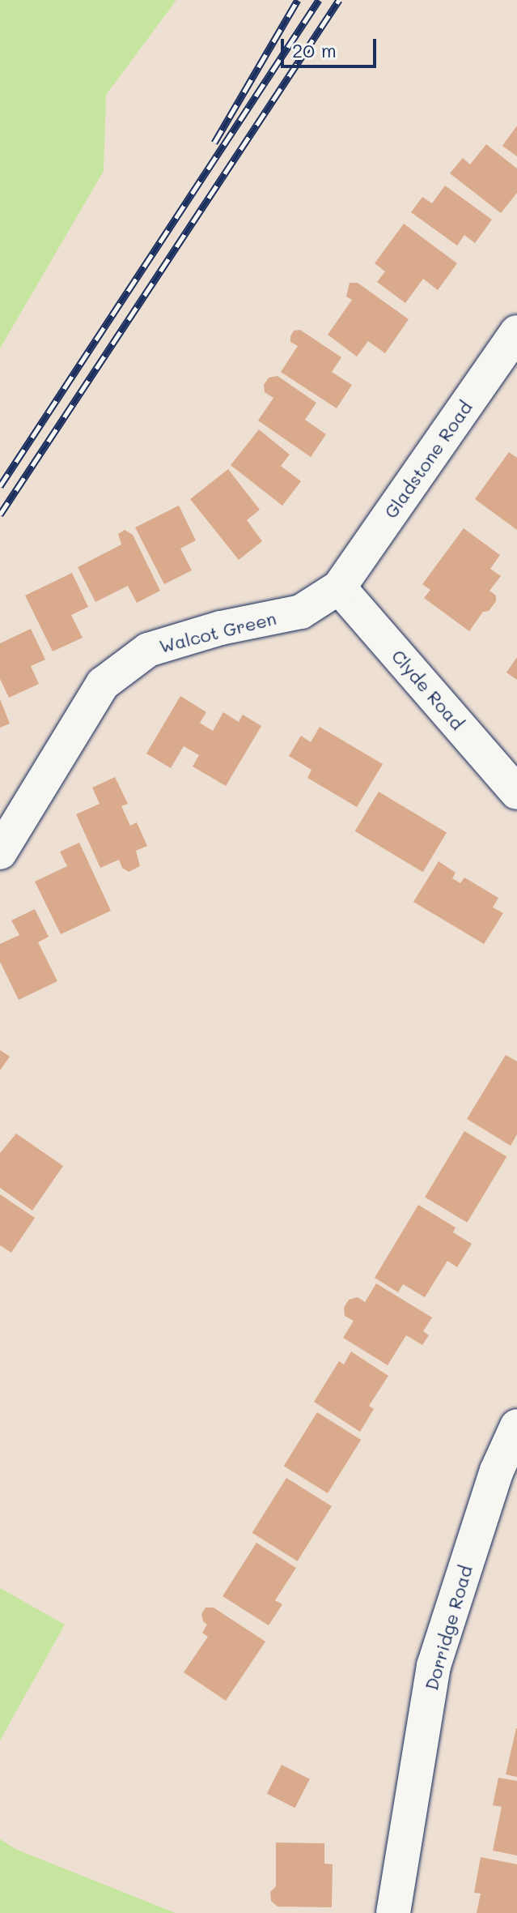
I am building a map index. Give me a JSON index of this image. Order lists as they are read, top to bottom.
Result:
{
  "streets": {
    "street": [
      "Gladstone Road",
      "Walcot Green",
      "Clyde Road",
      "Dorridge Road"
    ]
  },
  "crossings": [
    ["Gladstone Road", "Walcot Green"],
    ["Gladstone Road", "Clyde Road"],
    ["Walcot Green", "Clyde Road"]
  ],
  "scale_bar": "20 m"
}
